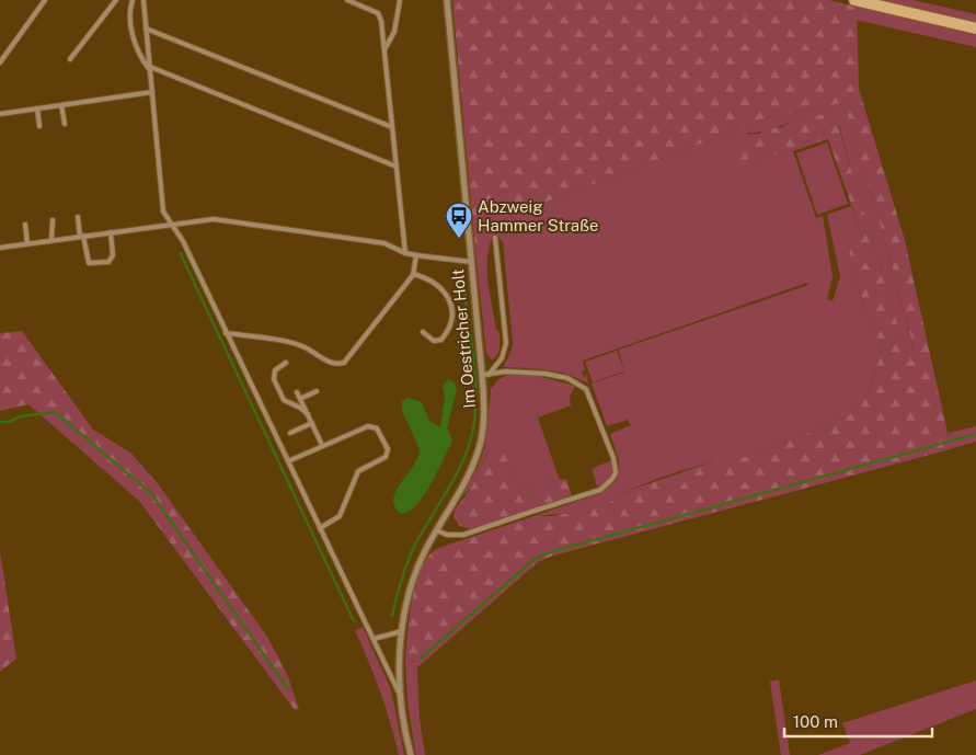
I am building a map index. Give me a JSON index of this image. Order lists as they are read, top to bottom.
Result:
{
  "streets": {
    "street": ["Im Oestricher Holt"]
  },
  "places": {
    "bus stop": ["Abzweig Hammer Straße"]
  },
  "scale_bar": "100 m"
}
